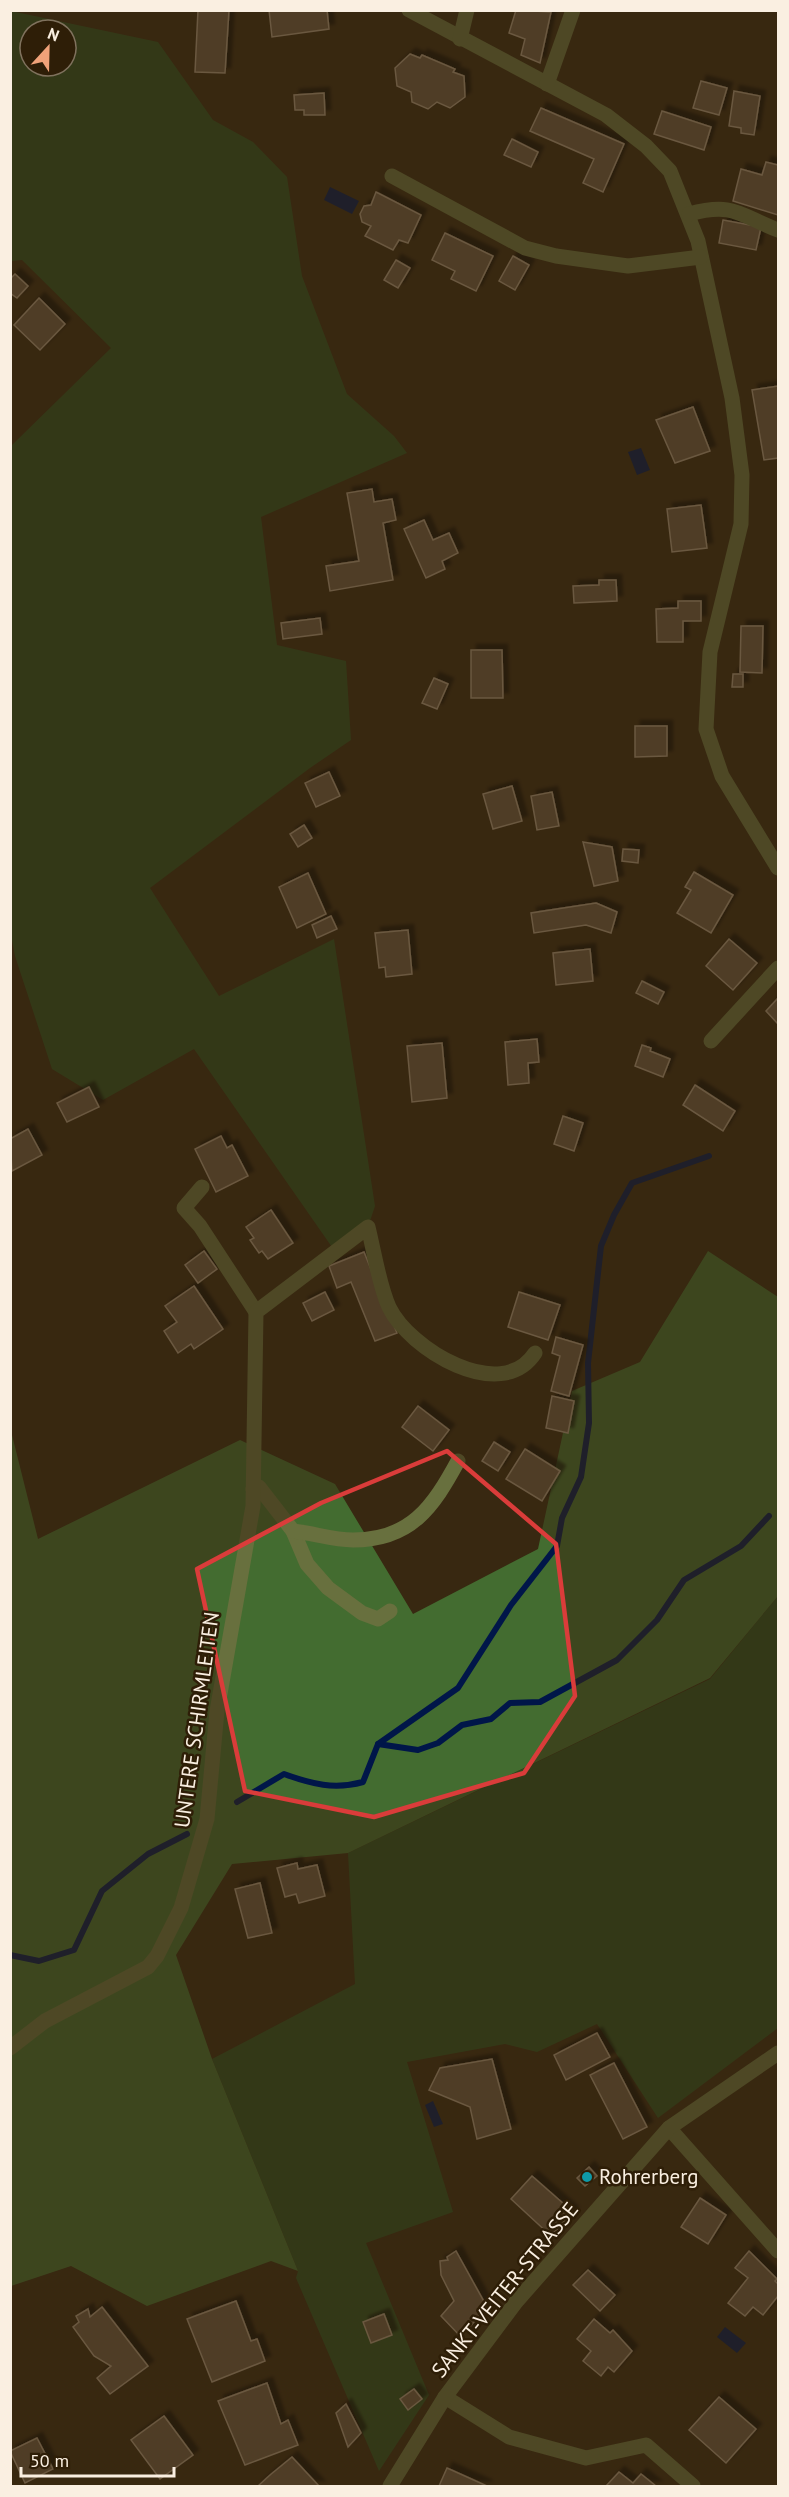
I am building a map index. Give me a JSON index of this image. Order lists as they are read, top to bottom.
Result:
{
  "streets": {
    "street": ["UNTERE SCHIRMLEITEN", "SANKT-VEITER-STRASSE"]
  },
  "places": ["Rohrerberg"],
  "scale_bar": "50 m",
  "north": "top"
}
